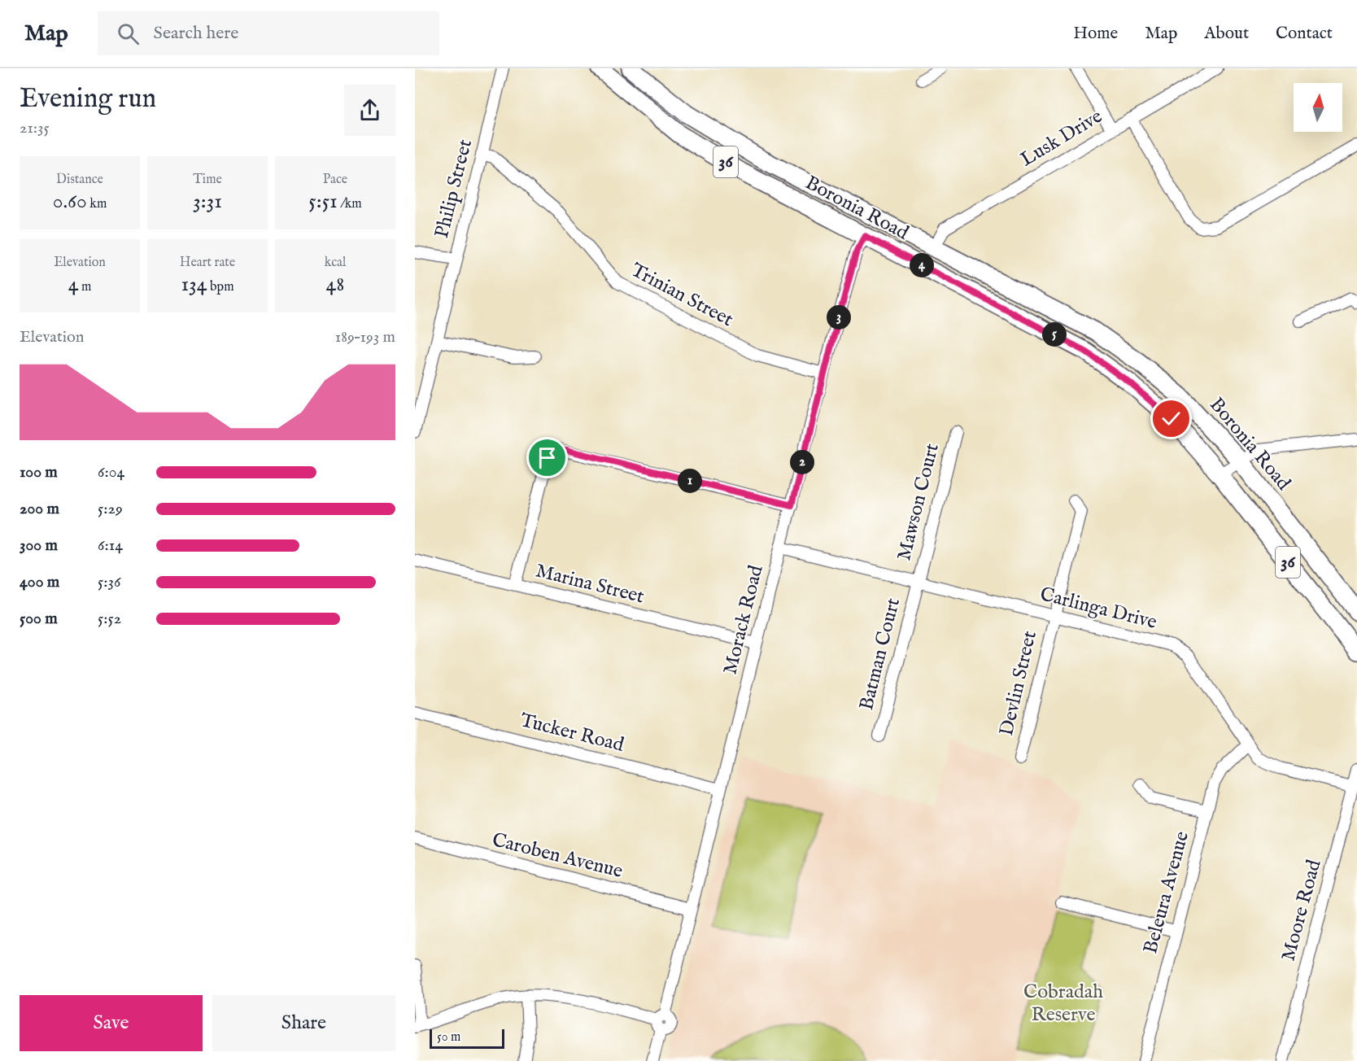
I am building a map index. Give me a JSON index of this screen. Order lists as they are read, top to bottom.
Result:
{
  "streets": {
    "main road": ["36", "Boronia Road"],
    "street": [
      "Lusk Drive",
      "Philip Street",
      "Trinian Street",
      "Mawson Court",
      "Marina Street",
      "Carlinga Drive",
      "Morack Road",
      "Batman Court",
      "Devlin Street",
      "Tucker Road",
      "Caroben Avenue",
      "Beleura Avenue",
      "Moore Road"
    ]
  },
  "crossings": [
    ["Lusk Drive", "Boronia Road"],
    ["Philip Street", "Trinian Street"],
    ["Boronia Road", "Morack Road"],
    ["Trinian Street", "Morack Road"],
    ["Mawson Court", "Carlinga Drive"],
    ["Mawson Court", "Batman Court"],
    ["Marina Street", "Morack Road"],
    ["Carlinga Drive", "Morack Road"],
    ["Carlinga Drive", "Batman Court"],
    ["Carlinga Drive", "Devlin Street"],
    ["Carlinga Drive", "Beleura Avenue"],
    ["Carlinga Drive", "Moore Road"],
    ["Morack Road", "Tucker Road"],
    ["Morack Road", "Caroben Avenue"]
  ],
  "parks": ["Cobradah Reserve"],
  "scale_bar": "50 m",
  "north": "top",
  "page": {
    "header": "Map",
    "search": "Search here",
    "nav": [
      "Home",
      "Map",
      "About",
      "Contact"
    ],
    "heading": ["Evening run", "21:35"],
    "stats": [
      ["Distance", "0.60 km"],
      ["Time", "3:31"],
      ["Pace", "5:51 /km"],
      ["Elevation", "4 m"],
      ["Heart rate", "134 bpm"],
      ["kcal", "48"]
    ],
    "pins": [
      "4",
      "3",
      "5",
      "2",
      "1"
    ],
    "chart": ["Elevation", "189–193 m"],
    "list": [
      {
        "name": "100 m",
        "note": "6:04"
      },
      {
        "name": "200 m",
        "note": "5:29"
      },
      {
        "name": "300 m",
        "note": "6:14"
      },
      {
        "name": "400 m",
        "note": "5:36"
      },
      {
        "name": "500 m",
        "note": "5:52"
      }
    ],
    "buttons": ["Save", "Share"],
    "scale": "50 m"
  }
}
